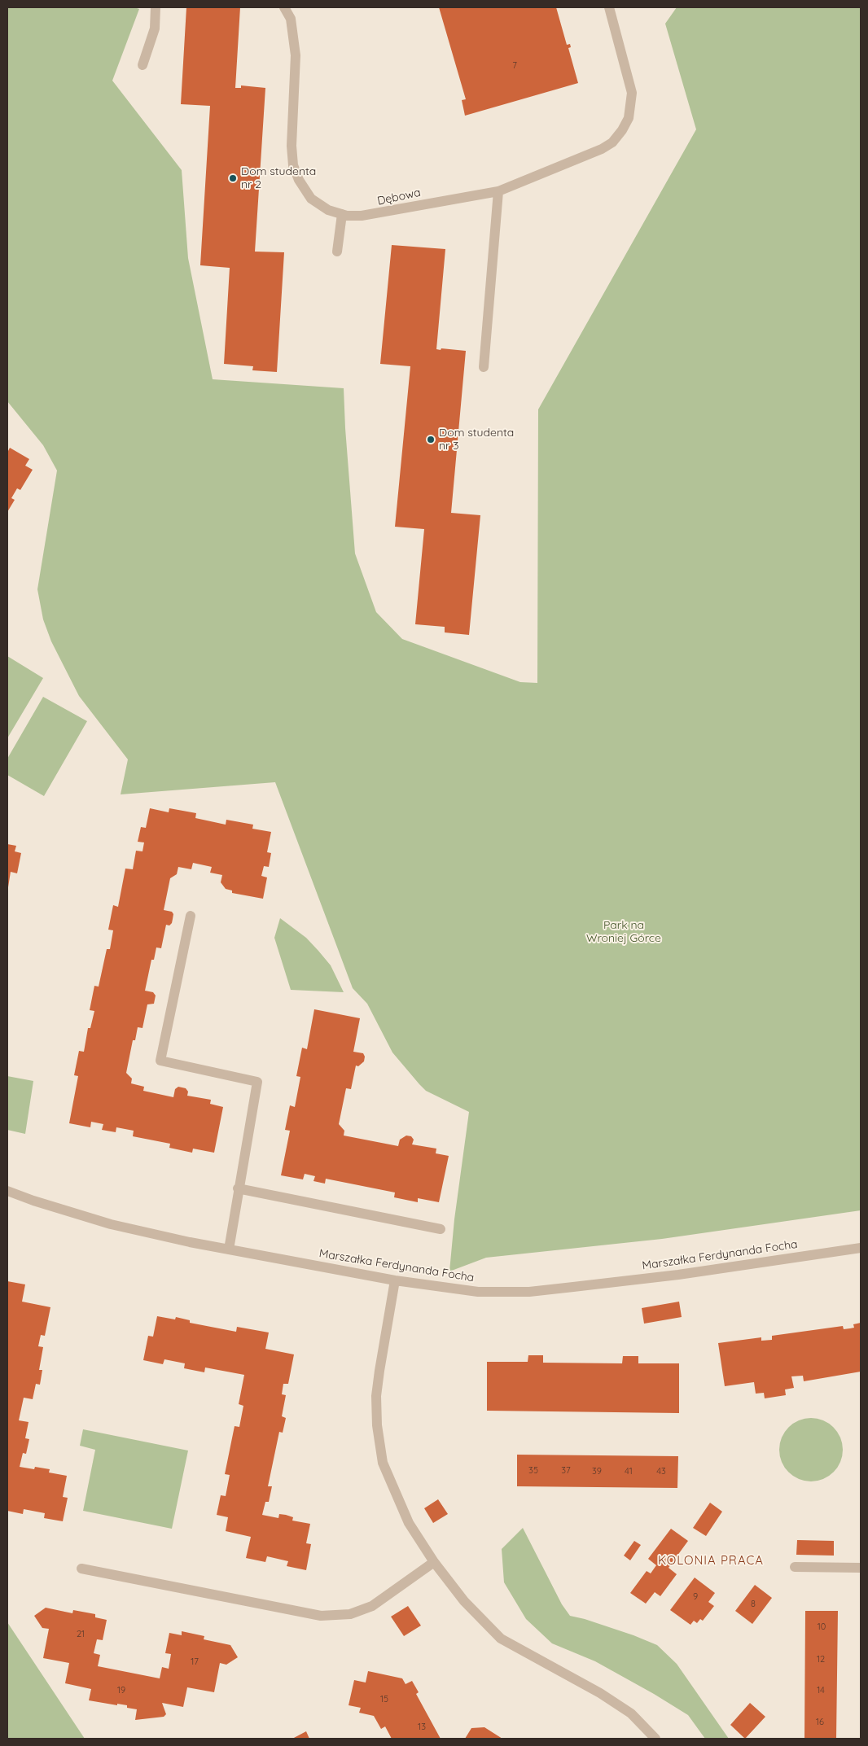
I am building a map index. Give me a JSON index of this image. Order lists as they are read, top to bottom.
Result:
{
  "streets": {
    "street": ["Dębowa", "Marszałka Ferdynanda Focha"]
  },
  "districts": ["KOLONIA PRACA"],
  "parks": ["Park na Wroniej Górce"],
  "places": ["Dom studenta nr 2", "Dom studenta nr 3"],
  "house_numbers": [
    "7",
    "35",
    "37",
    "39",
    "41",
    "43",
    "9",
    "8",
    "10",
    "21",
    "12",
    "17",
    "19",
    "14",
    "15",
    "16",
    "13"
  ]
}
